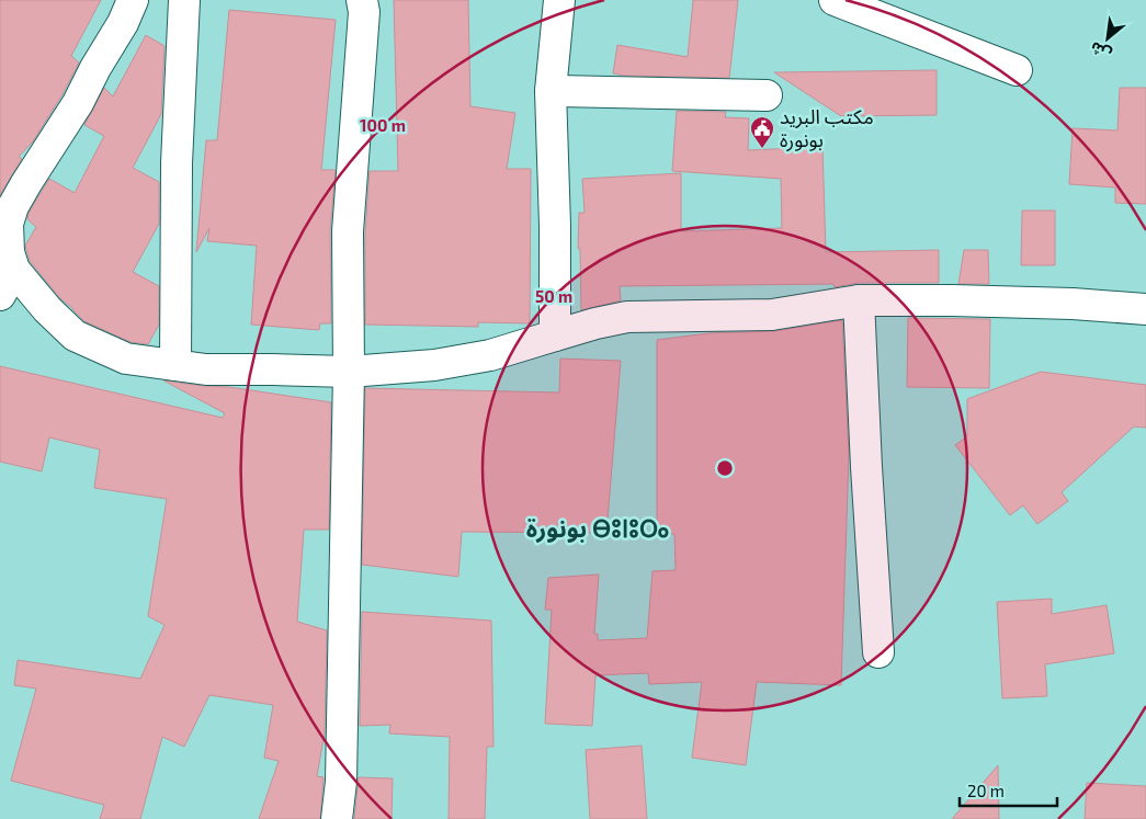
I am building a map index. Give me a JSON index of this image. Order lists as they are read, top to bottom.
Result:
{
  "districts": ["بونورة ⴱⵓⵏⵓⵔⴰ"],
  "places": {
    "public building": ["مكتب البريد بونورة"]
  },
  "scale_bar": "20 m",
  "north": "bottom left",
  "rings": ["100 m", "50 m"]
}
